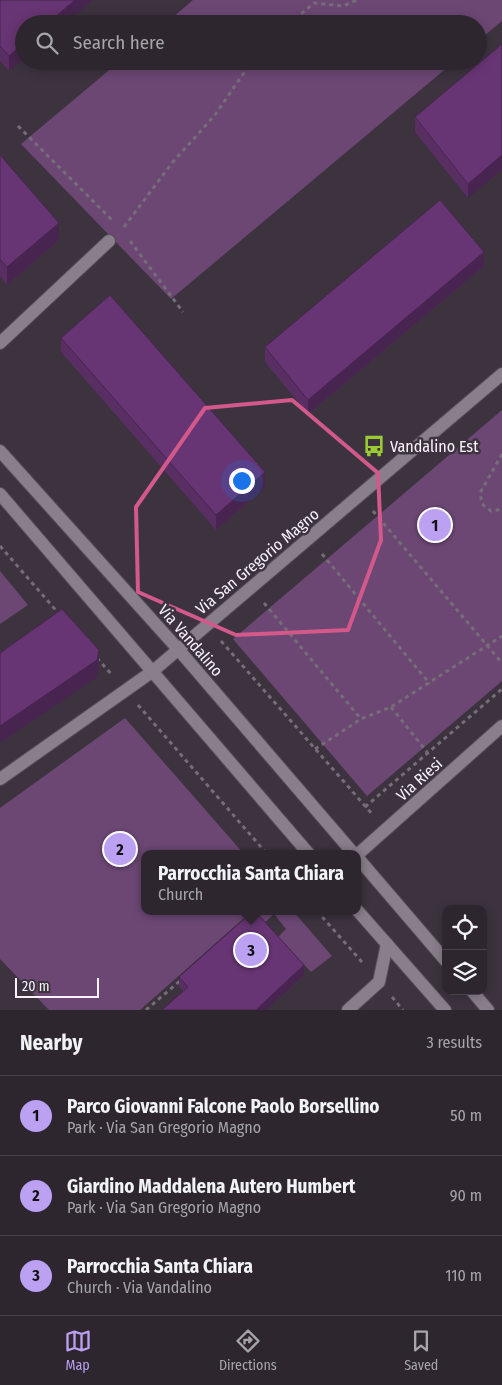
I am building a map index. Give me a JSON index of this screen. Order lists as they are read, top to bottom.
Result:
{
  "streets": {
    "street": ["Via San Gregorio Magno", "Via Vandalino", "Via Riesi"]
  },
  "crossings": [
    ["Via San Gregorio Magno", "Via Vandalino"]
  ],
  "places": {
    "bus stop": ["Vandalino Est"]
  },
  "scale_bar": "20 m",
  "page": {
    "search": "Search here",
    "pins": ["1", "2", "3"],
    "popup": ["Parrocchia Santa Chiara", "Church"],
    "scale": "20 m",
    "heading": ["Nearby", "3 results"],
    "list": [
      {
        "mark": "1",
        "name": "Parco Giovanni Falcone Paolo Borsellino",
        "note": "Park · Via San Gregorio Magno",
        "value": "50 m"
      },
      {
        "mark": "2",
        "name": "Giardino Maddalena Autero Humbert",
        "note": "Park · Via San Gregorio Magno",
        "value": "90 m"
      },
      {
        "mark": "3",
        "name": "Parrocchia Santa Chiara",
        "note": "Church · Via Vandalino",
        "value": "110 m"
      }
    ],
    "nav": ["Map", "Directions", "Saved"]
  }
}
